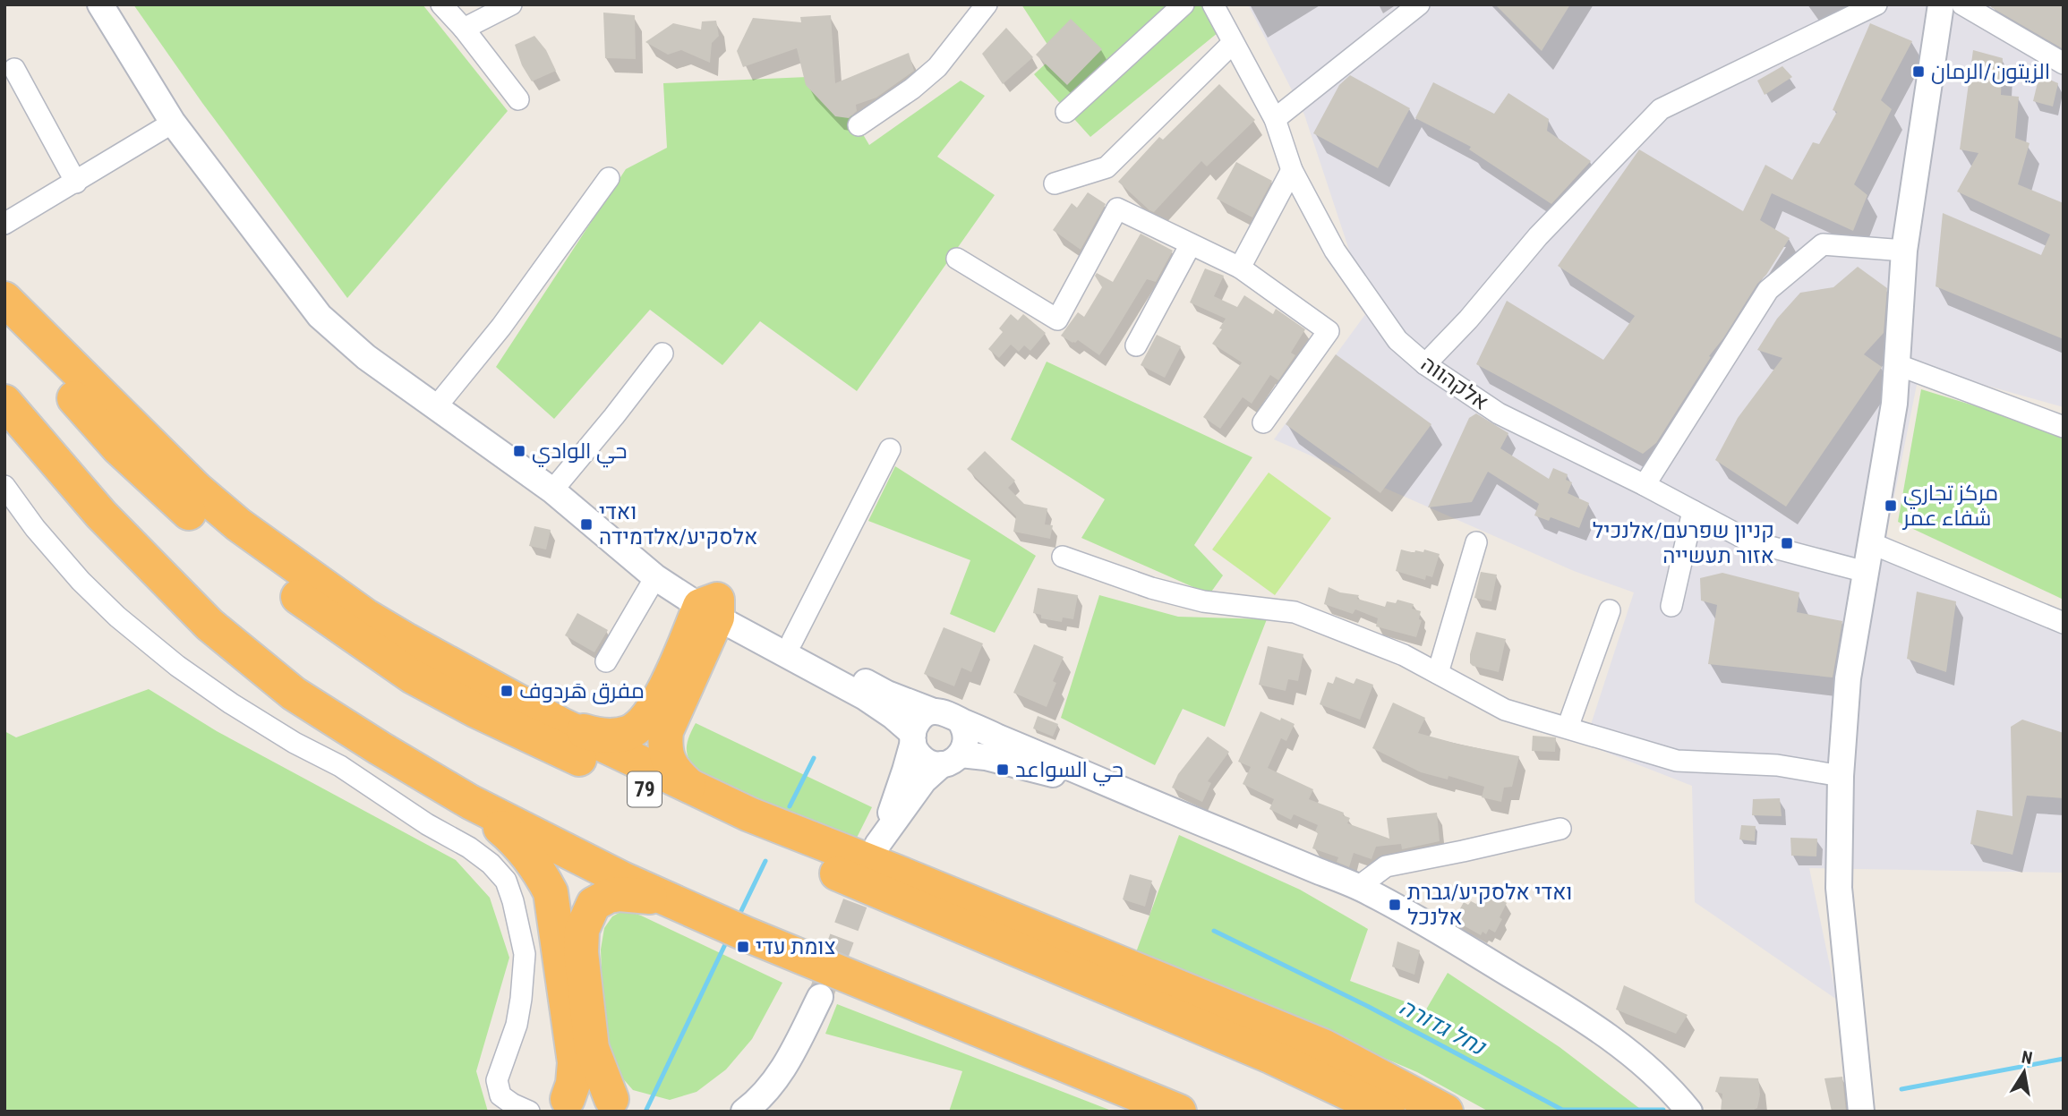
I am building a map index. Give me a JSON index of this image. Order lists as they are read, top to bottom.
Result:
{
  "streets": {
    "highway": ["79"],
    "street": ["אלקהווה"]
  },
  "water": ["נחל גדורה"],
  "places": {
    "transit": [
      "الزيتون/الرمان",
      "حي الوادي",
      "مركز تجاري شفاء عمر",
      "ואדי אלסקיע/אלדמידה",
      "קניון שפרעם/אלנכיל אזור תעשייה",
      "مفرق هَردوف",
      "حي السواعد",
      "ואדי אלסקיע/גברת אלנכל",
      "צומת עדי"
    ]
  },
  "north": "top"
}
